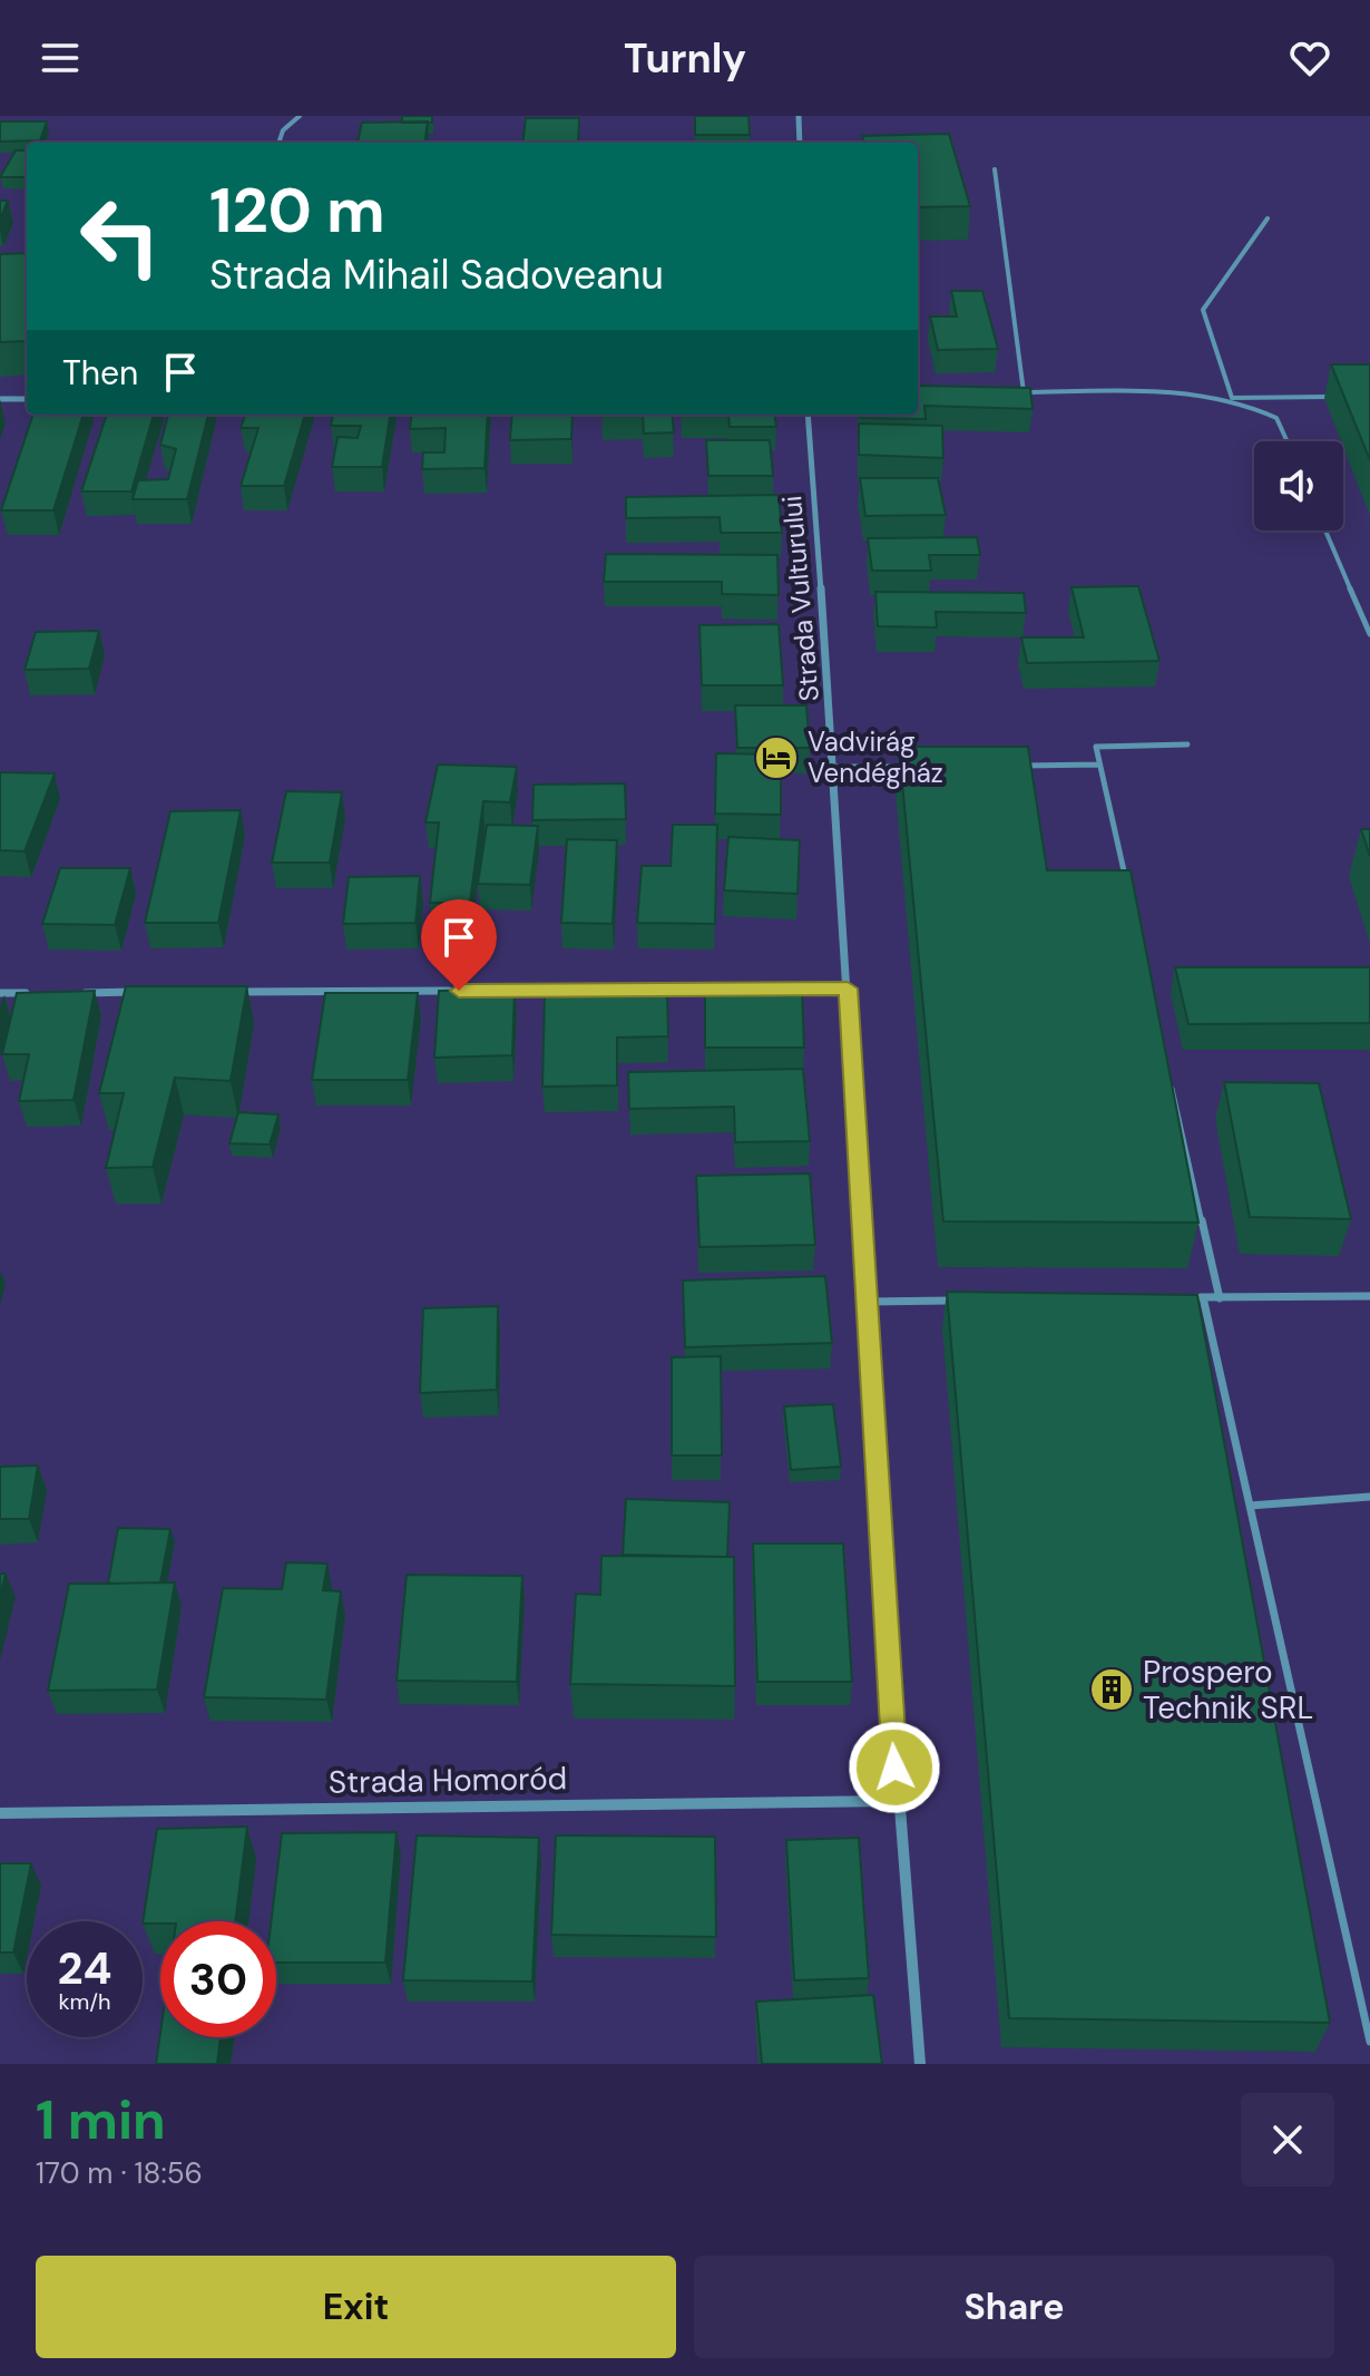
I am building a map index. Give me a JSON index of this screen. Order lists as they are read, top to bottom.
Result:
{
  "streets": {
    "street": ["Strada Vulturului", "Strada Homoród"]
  },
  "crossings": [
    ["Strada Vulturului", "Strada Homoród"]
  ],
  "places": {
    "hotel": ["Vadvirág Vendégház"],
    "building": ["Prospero Technik SRL"]
  },
  "page": {
    "header": "Turnly",
    "turn": ["120 m", "Strada Mihail Sadoveanu"],
    "then": "Then",
    "speed": "24 km/h",
    "limit": "30",
    "heading": ["1 min", "170 m · 18:56"],
    "buttons": ["Exit", "Share"]
  }
}
